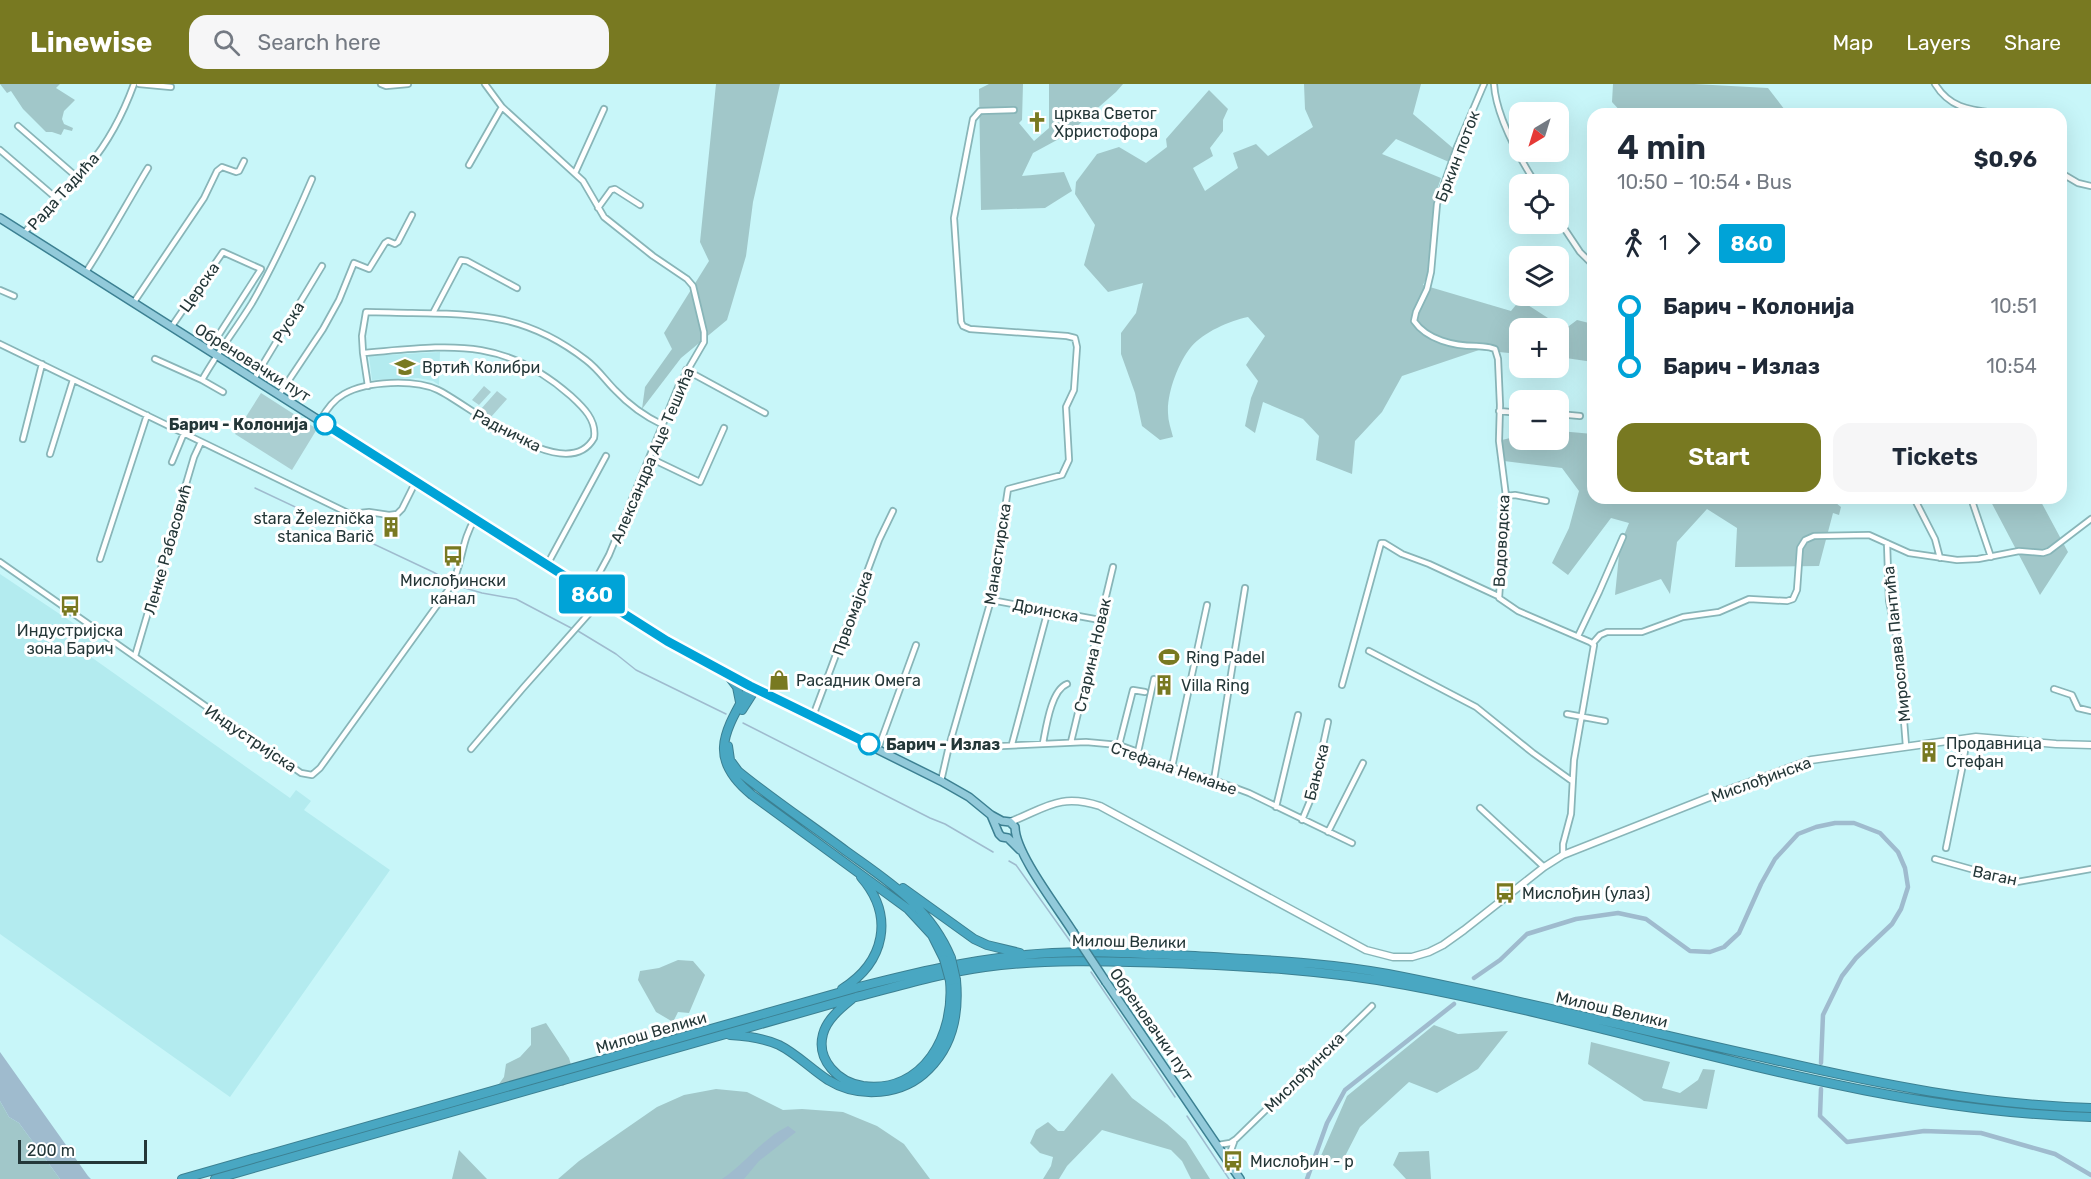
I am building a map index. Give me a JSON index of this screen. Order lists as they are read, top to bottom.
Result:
{
  "streets": {
    "highway": ["Милош Велики"],
    "main road": ["Обреновачки пут", "Мислођинска"],
    "street": [
      "Бркин поток",
      "Рада Тадића",
      "Церска",
      "Руска",
      "Радничка",
      "Александра Аце Тешића",
      "Водоводска",
      "Ленке Рабасовић",
      "Манастирска",
      "Дринска",
      "Првомајска",
      "Мирослава Пантића",
      "Старина Новак",
      "Индустријска",
      "Стефана Немање",
      "Бањска",
      "Ваган"
    ]
  },
  "crossings": [
    ["Бркин поток", "Водоводска"],
    ["Рада Тадића", "Обреновачки пут"],
    ["Церска", "Обреновачки пут"],
    ["Руска", "Обреновачки пут"],
    ["Обреновачки пут", "Радничка"],
    ["Обреновачки пут", "Александра Аце Тешића"],
    ["Обреновачки пут", "Манастирска"],
    ["Обреновачки пут", "Првомајска"],
    ["Обреновачки пут", "Индустријска"],
    ["Обреновачки пут", "Мислођинска"],
    ["Ленке Рабасовић", "Индустријска"],
    ["Манастирска", "Дринска"],
    ["Манастирска", "Стефана Немање"],
    ["Дринска", "Старина Новак"],
    ["Мирослава Пантића", "Мислођинска"],
    ["Старина Новак", "Стефана Немање"],
    ["Стефана Немање", "Бањска"]
  ],
  "places": {
    "church": ["црква Светог Хрристофора"],
    "school or university": ["Вртић Колибри"],
    "other": ["Барич - Колонија", "Барич - Излаз"],
    "building": ["stara Železnička stanica Barič", "Villa Ring", "Продавница Стефан"],
    "bus stop": [
      "Мислођински канал",
      "Индустријска зона Барич",
      "Мислођин (улаз)",
      "Мислођин - р"
    ],
    "sports": ["Ring Padel"],
    "shop": ["Расадник Омега"]
  },
  "lines": ["bus line 860"],
  "scale_bar": "200 m",
  "north": "bottom left",
  "page": {
    "header": "Linewise",
    "search": "Search here",
    "nav": ["Map", "Layers", "Share"],
    "on_map": "860",
    "map_buttons": ["+", "−"],
    "heading": ["4 min", "10:50 – 10:54 · Bus", "$0.96"],
    "legs": ["1", "860"],
    "list": [
      {
        "name": "Барич - Колонија",
        "value": "10:51"
      },
      {
        "name": "Барич - Излаз",
        "value": "10:54"
      }
    ],
    "buttons": ["Start", "Tickets"],
    "scale": "200 m"
  }
}
